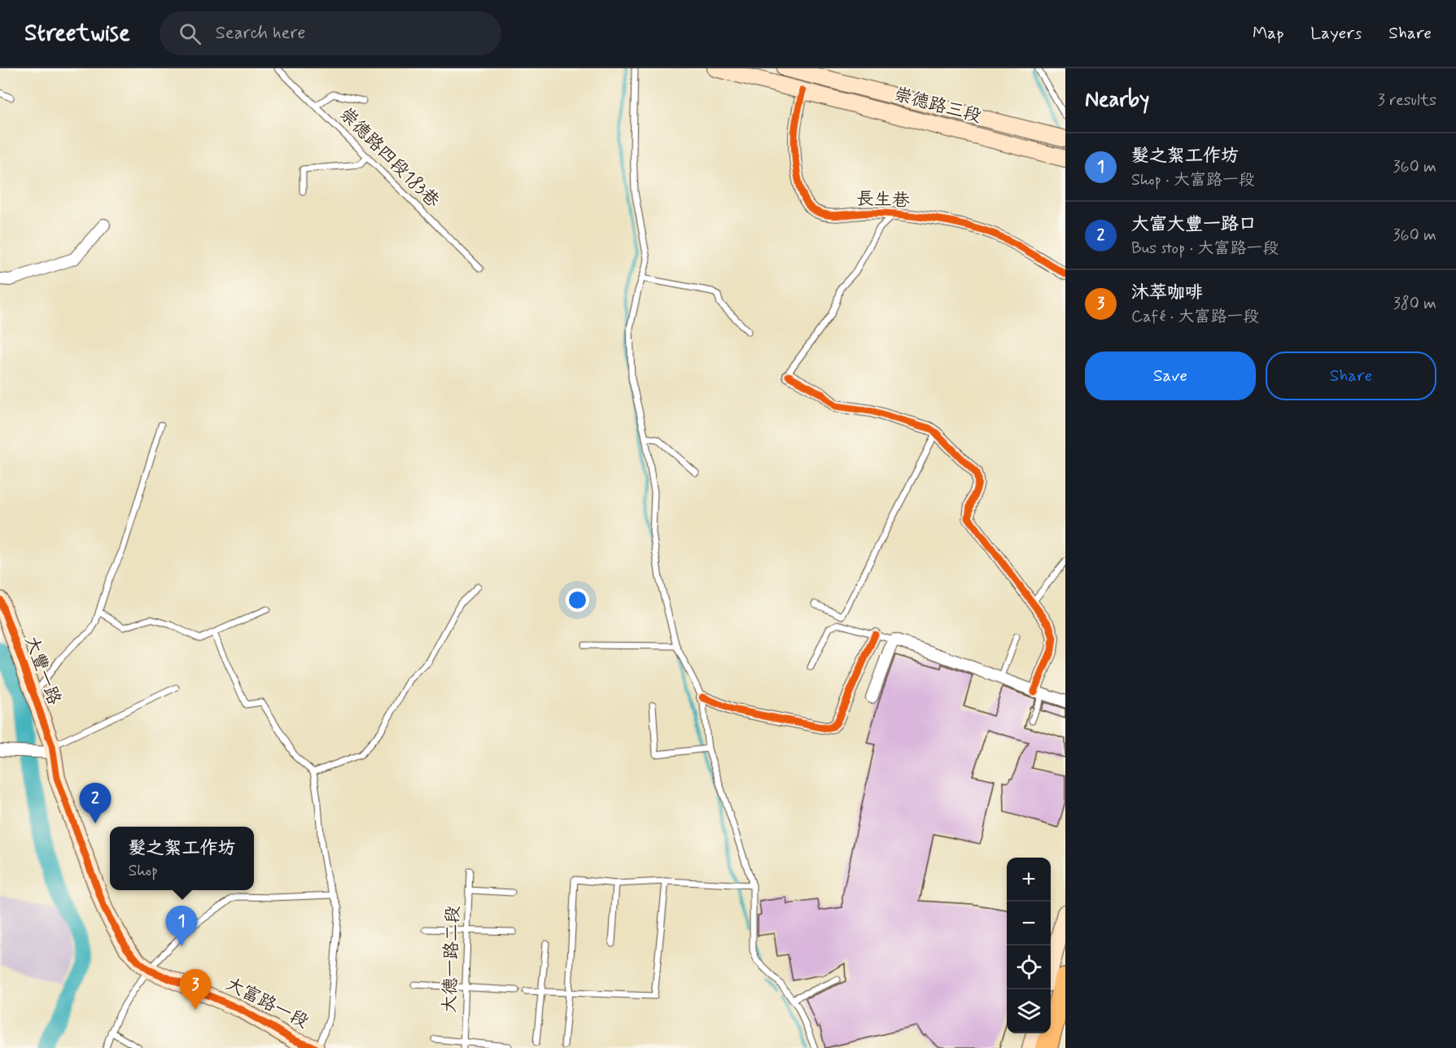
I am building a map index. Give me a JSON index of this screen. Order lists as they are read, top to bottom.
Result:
{
  "streets": {
    "street": [
      "崇德路三段",
      "長生巷",
      "大豐一路",
      "大富路一段"
    ],
    "lane": ["崇德路四段183巷", "大德一路二段"]
  },
  "crossings": [
    ["崇德路三段", "長生巷"],
    ["大豐一路", "大富路一段"]
  ],
  "page": {
    "header": "Streetwise",
    "search": "Search here",
    "nav": ["Map", "Layers", "Share"],
    "heading": ["Nearby", "3 results"],
    "list": [
      {
        "mark": "1",
        "name": "髮之絮工作坊",
        "note": "Shop · 大富路一段",
        "value": "360 m"
      },
      {
        "mark": "2",
        "name": "大富大豐一路口",
        "note": "Bus stop · 大富路一段",
        "value": "360 m"
      },
      {
        "mark": "3",
        "name": "沐萃咖啡",
        "note": "Café · 大富路一段",
        "value": "380 m"
      }
    ],
    "buttons": ["Save", "Share"],
    "pins": ["2", "1", "3"],
    "popup": ["髮之絮工作坊", "Shop"],
    "map_buttons": ["+", "−"]
  }
}
